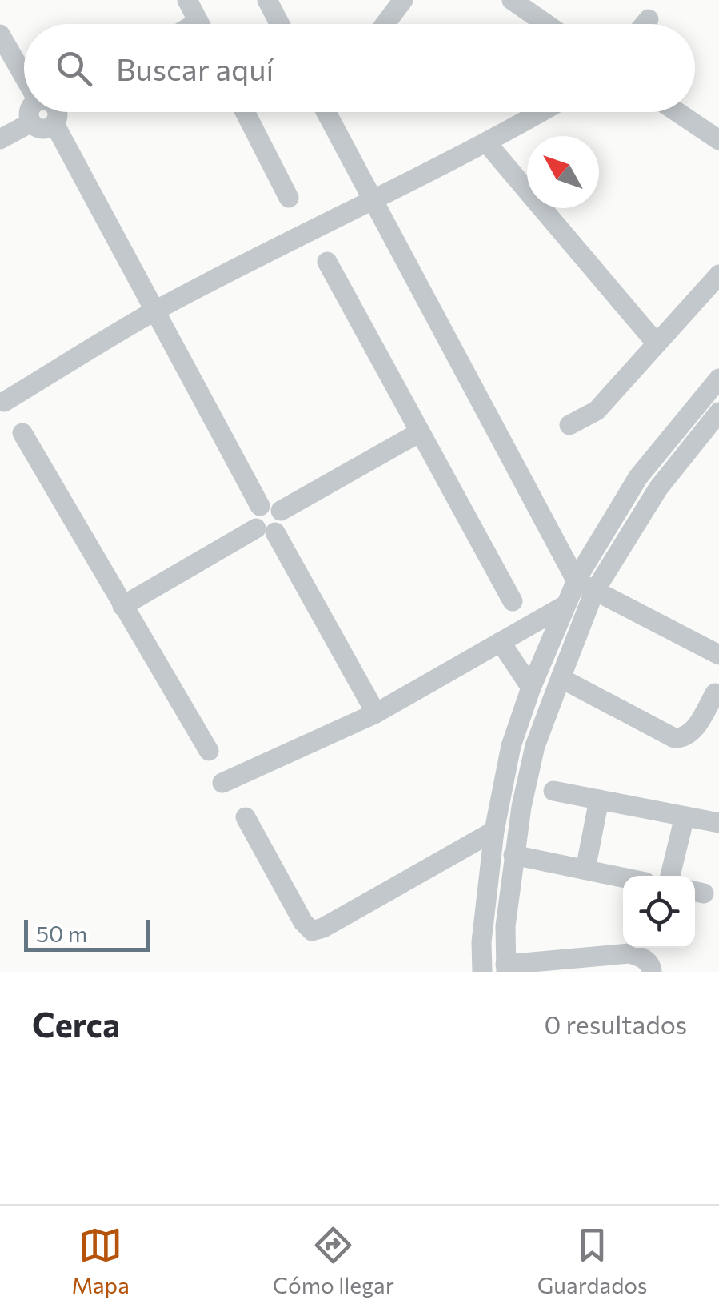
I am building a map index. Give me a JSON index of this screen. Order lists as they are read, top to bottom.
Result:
{
  "scale_bar": "50 m",
  "north": "top left",
  "page": {
    "search": "Buscar aquí",
    "scale": "50 m",
    "heading": ["Cerca", "0 resultados"],
    "nav": ["Mapa", "Cómo llegar", "Guardados"]
  }
}
